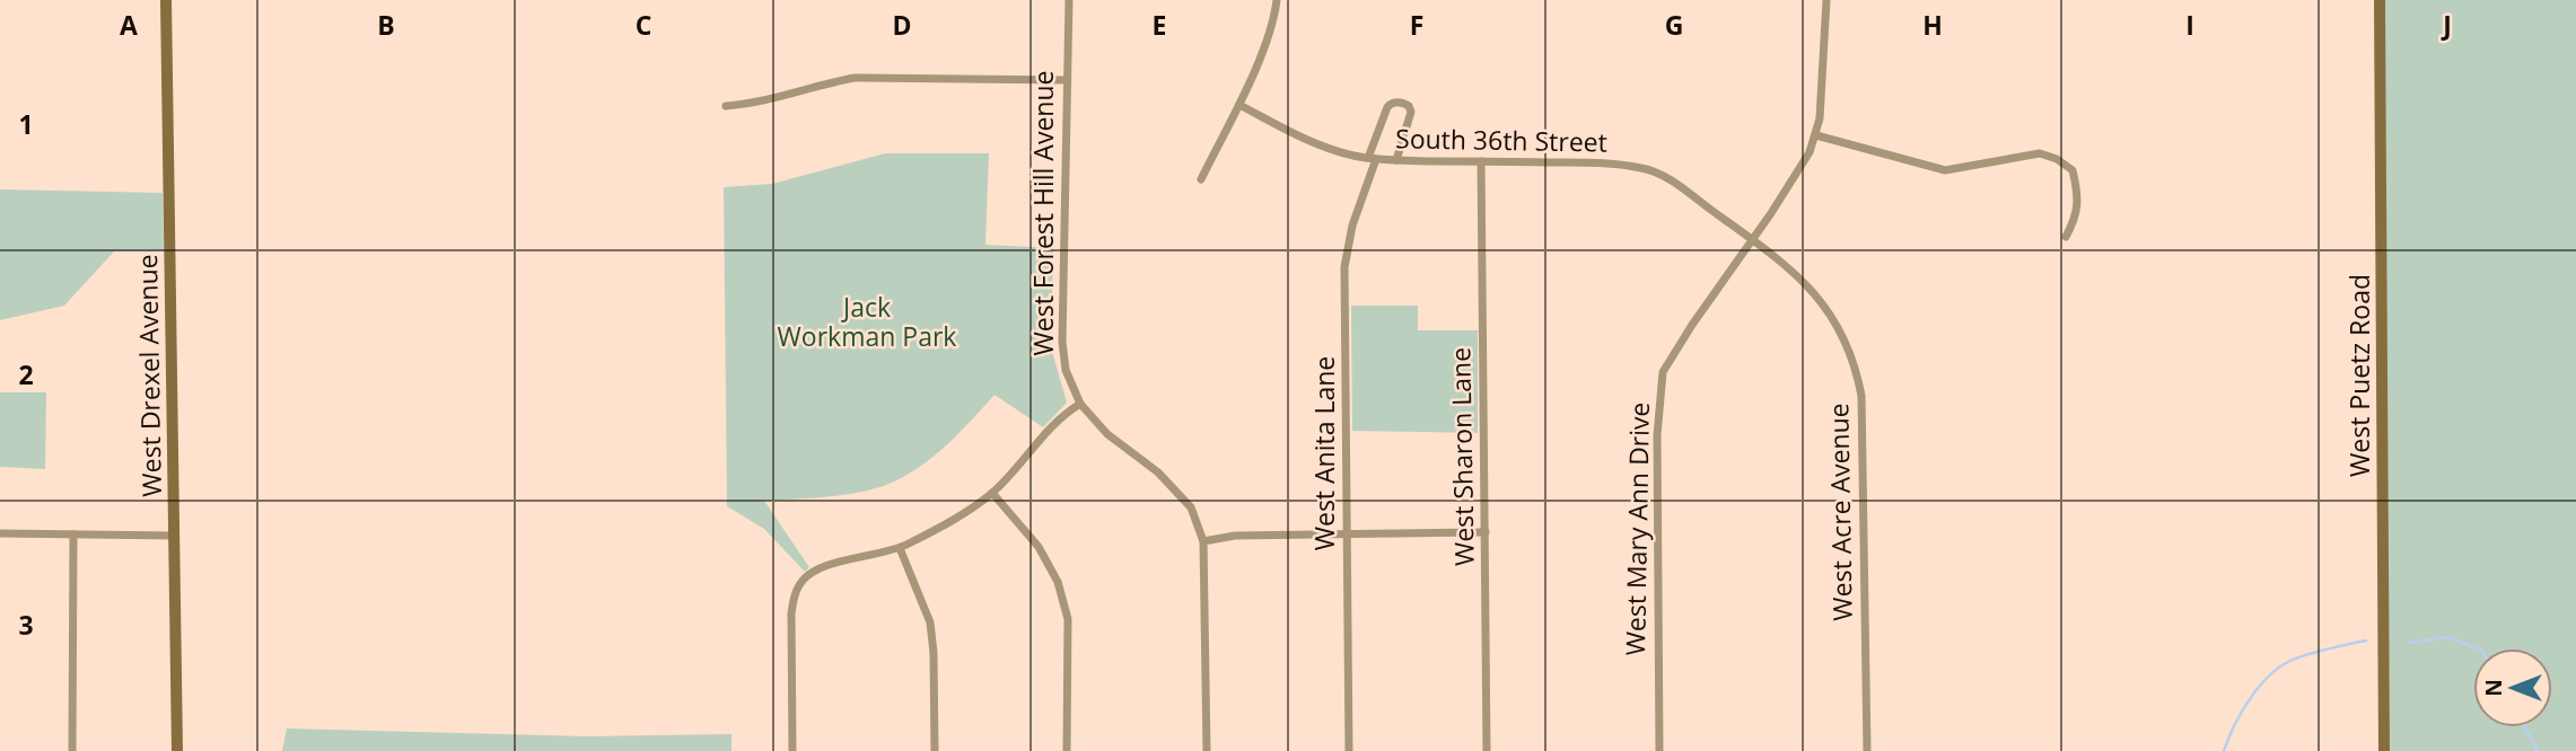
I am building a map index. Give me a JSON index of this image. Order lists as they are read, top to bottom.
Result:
{
  "streets": {
    "street": [
      "South 36th Street",
      "West Forest Hill Avenue",
      "West Drexel Avenue",
      "West Puetz Road",
      "West Anita Lane",
      "West Sharon Lane",
      "West Acre Avenue",
      "West Mary Ann Drive"
    ]
  },
  "crossings": [
    ["South 36th Street", "West Anita Lane"],
    ["South 36th Street", "West Sharon Lane"],
    ["South 36th Street", "West Acre Avenue"],
    ["South 36th Street", "West Mary Ann Drive"],
    ["West Acre Avenue", "West Mary Ann Drive"]
  ],
  "parks": ["Jack Workman Park"],
  "north": "left",
  "grid": {
    "columns": [
      "A",
      "B",
      "C",
      "D",
      "E",
      "F",
      "G",
      "H",
      "I",
      "J"
    ],
    "rows": ["1", "2", "3"]
  }
}
